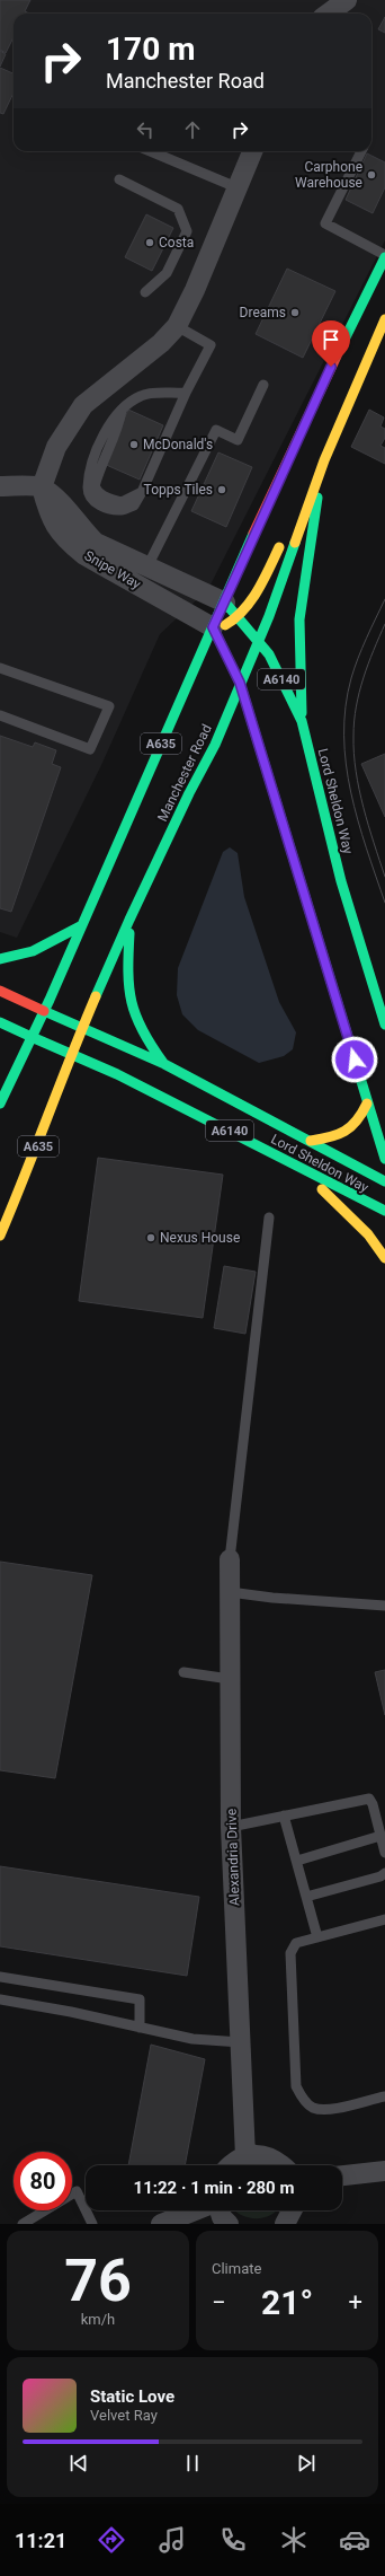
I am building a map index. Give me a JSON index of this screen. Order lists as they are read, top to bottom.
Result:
{
  "streets": {
    "main road": [
      "A6140",
      "A635",
      "Manchester Road",
      "Lord Sheldon Way"
    ],
    "street": ["Snipe Way", "Alexandria Drive"]
  },
  "crossings": [
    ["Snipe Way", "A6140"],
    ["Snipe Way", "A635"],
    ["Snipe Way", "Lord Sheldon Way"],
    ["A6140", "A635"],
    ["A6140", "Manchester Road"],
    ["A6140", "Lord Sheldon Way"],
    ["A635", "Lord Sheldon Way"],
    ["Manchester Road", "Lord Sheldon Way"]
  ],
  "places": [
    "Carphone Warehouse",
    "Costa",
    "Dreams",
    "McDonald's",
    "Topps Tiles",
    "Nexus House"
  ],
  "page": {
    "turn": ["170 m", "Manchester Road"],
    "limit": "80",
    "trip": "11:22 · 1 min · 280 m",
    "tile": [
      ["76", "km/h"],
      "Climate"
    ],
    "heat": ["−", "21°", "+"],
    "song": ["Static Love", "Velvet Ray"],
    "tabs": "11:21"
  }
}
